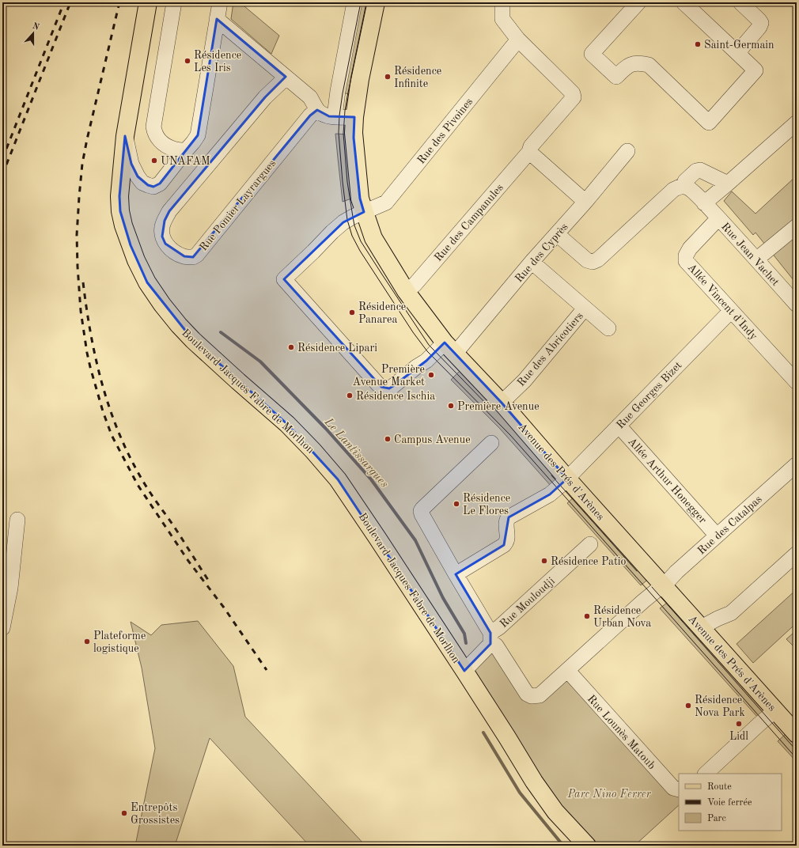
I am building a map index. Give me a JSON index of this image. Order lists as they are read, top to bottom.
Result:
{
  "streets": {
    "main road": ["Boulevard Jacques Fabre de Morlhon", "Avenue des Prés d'Arènes"],
    "street": [
      "Rue des Pivoines",
      "Rue Pomier Layrargues",
      "Rue des Campanules",
      "Rue des Cyprès",
      "Rue Jean Vachet",
      "Allée Vincent d'Indy",
      "Rue des Abricotiers",
      "Rue Georges Bizet",
      "Allée Arthur Honegger",
      "Rue des Catalpas",
      "Rue Mouloudji",
      "Rue Lounès Matoub"
    ]
  },
  "crossings": [
    ["Rue des Pivoines", "Rue des Campanules"],
    ["Rue des Pivoines", "Rue des Cyprès"],
    ["Rue des Pivoines", "Avenue des Prés d'Arènes"],
    ["Rue des Campanules", "Avenue des Prés d'Arènes"],
    ["Rue des Cyprès", "Avenue des Prés d'Arènes"],
    ["Rue Jean Vachet", "Allée Vincent d'Indy"],
    ["Allée Vincent d'Indy", "Rue Georges Bizet"],
    ["Rue des Abricotiers", "Avenue des Prés d'Arènes"],
    ["Boulevard Jacques Fabre de Morlhon", "Rue Mouloudji"],
    ["Rue Georges Bizet", "Avenue des Prés d'Arènes"],
    ["Rue Georges Bizet", "Allée Arthur Honegger"],
    ["Rue Georges Bizet", "Rue Mouloudji"],
    ["Avenue des Prés d'Arènes", "Rue des Catalpas"],
    ["Allée Arthur Honegger", "Rue des Catalpas"],
    ["Rue des Catalpas", "Rue Mouloudji"],
    ["Rue des Catalpas", "Rue Lounès Matoub"]
  ],
  "water": ["Le Lantissargues"],
  "parks": ["Parc Nino Ferrer"],
  "places": [
    "Saint-Germain",
    "Résidence Les Iris",
    "Résidence Infinite",
    "UNAFAM",
    "Résidence Panarea",
    "Résidence Lipari",
    "Première Avenue Market",
    "Résidence Ischia",
    "Première Avenue",
    "Campus Avenue",
    "Résidence Le Flores",
    "Résidence Patio",
    "Résidence Urban Nova",
    "Plateforme logistique",
    "Résidence Nova Park",
    "Lidl",
    "Entrepôts Grossistes"
  ],
  "legend": ["Route", "Voie ferrée", "Parc"],
  "north": "top"
}
